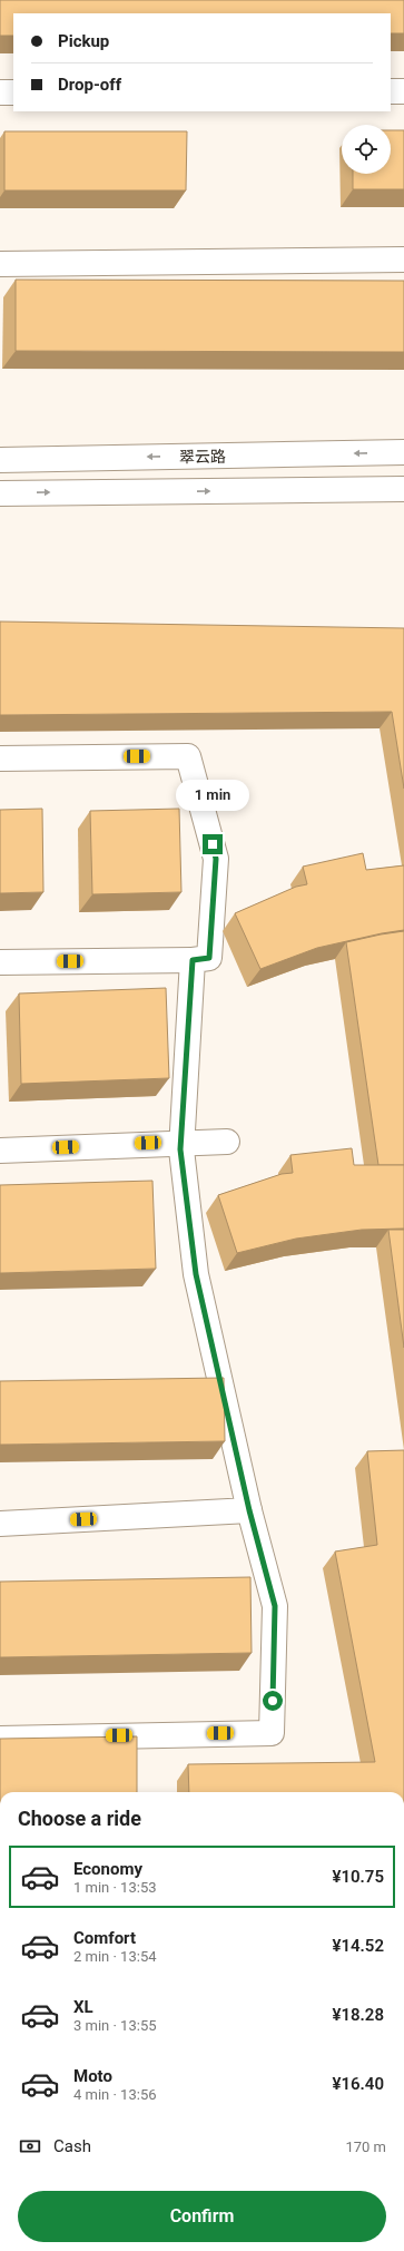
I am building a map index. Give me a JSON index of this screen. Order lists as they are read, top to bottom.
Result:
{
  "streets": {
    "street": ["翠云路"]
  },
  "page": {
    "banner": ["Pickup", "Drop-off"],
    "bubble": "1 min",
    "heading": "Choose a ride",
    "list": [
      {
        "name": "Economy",
        "note": "1 min · 13:53",
        "value": "¥10.75"
      },
      {
        "name": "Comfort",
        "note": "2 min · 13:54",
        "value": "¥14.52"
      },
      {
        "name": "XL",
        "note": "3 min · 13:55",
        "value": "¥18.28"
      },
      {
        "name": "Moto",
        "note": "4 min · 13:56",
        "value": "¥16.40"
      }
    ],
    "pay": ["Cash", "170 m"],
    "buttons": "Confirm"
  }
}
